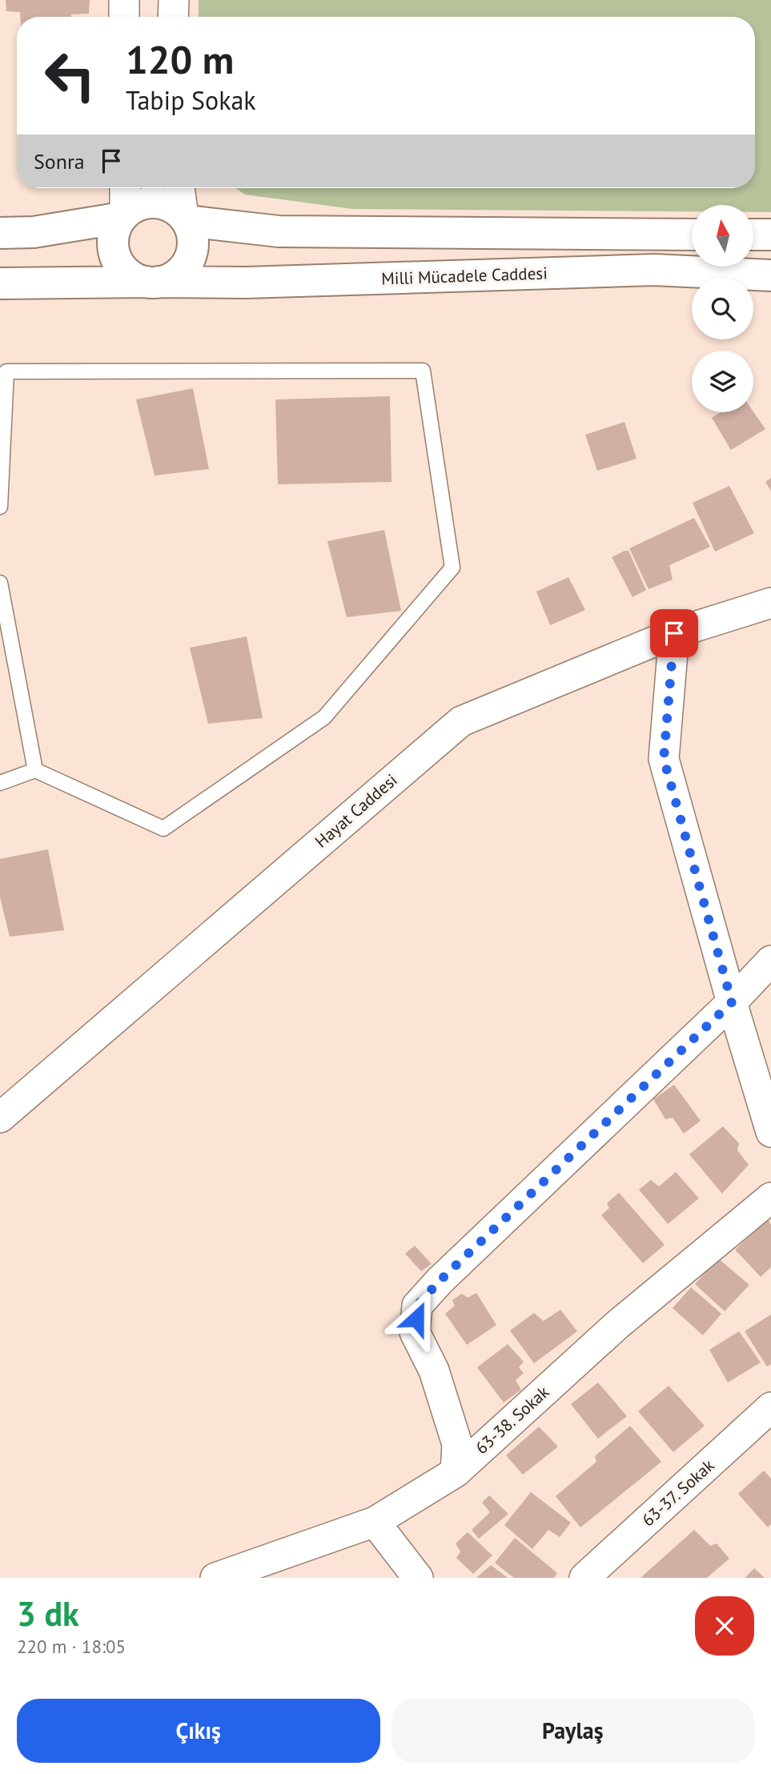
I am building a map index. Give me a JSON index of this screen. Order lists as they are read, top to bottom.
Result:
{
  "streets": {
    "street": [
      "Milli Mücadele Caddesi",
      "Hayat Caddesi",
      "63-38. Sokak",
      "63-37. Sokak"
    ]
  },
  "north": "top",
  "page": {
    "turn": ["120 m", "Tabip Sokak"],
    "then": "Sonra",
    "heading": ["3 dk", "220 m · 18:05"],
    "buttons": ["Çıkış", "Paylaş"]
  }
}
